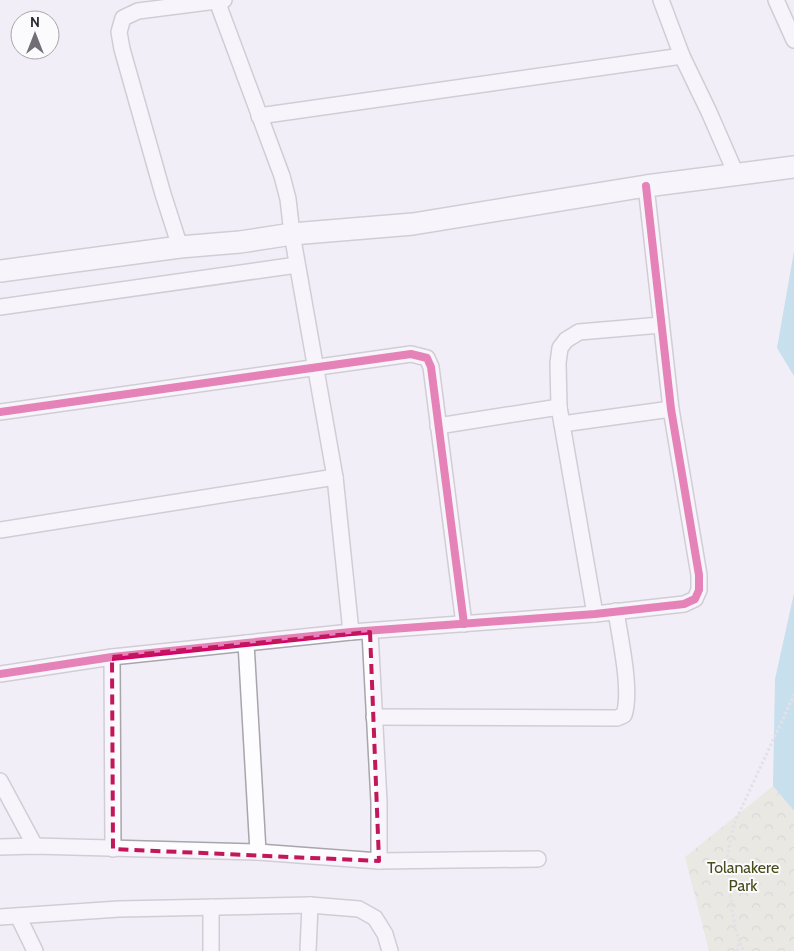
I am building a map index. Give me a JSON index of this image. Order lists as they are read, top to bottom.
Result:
{
  "parks": ["Tolanakere Park"],
  "north": "top"
}
